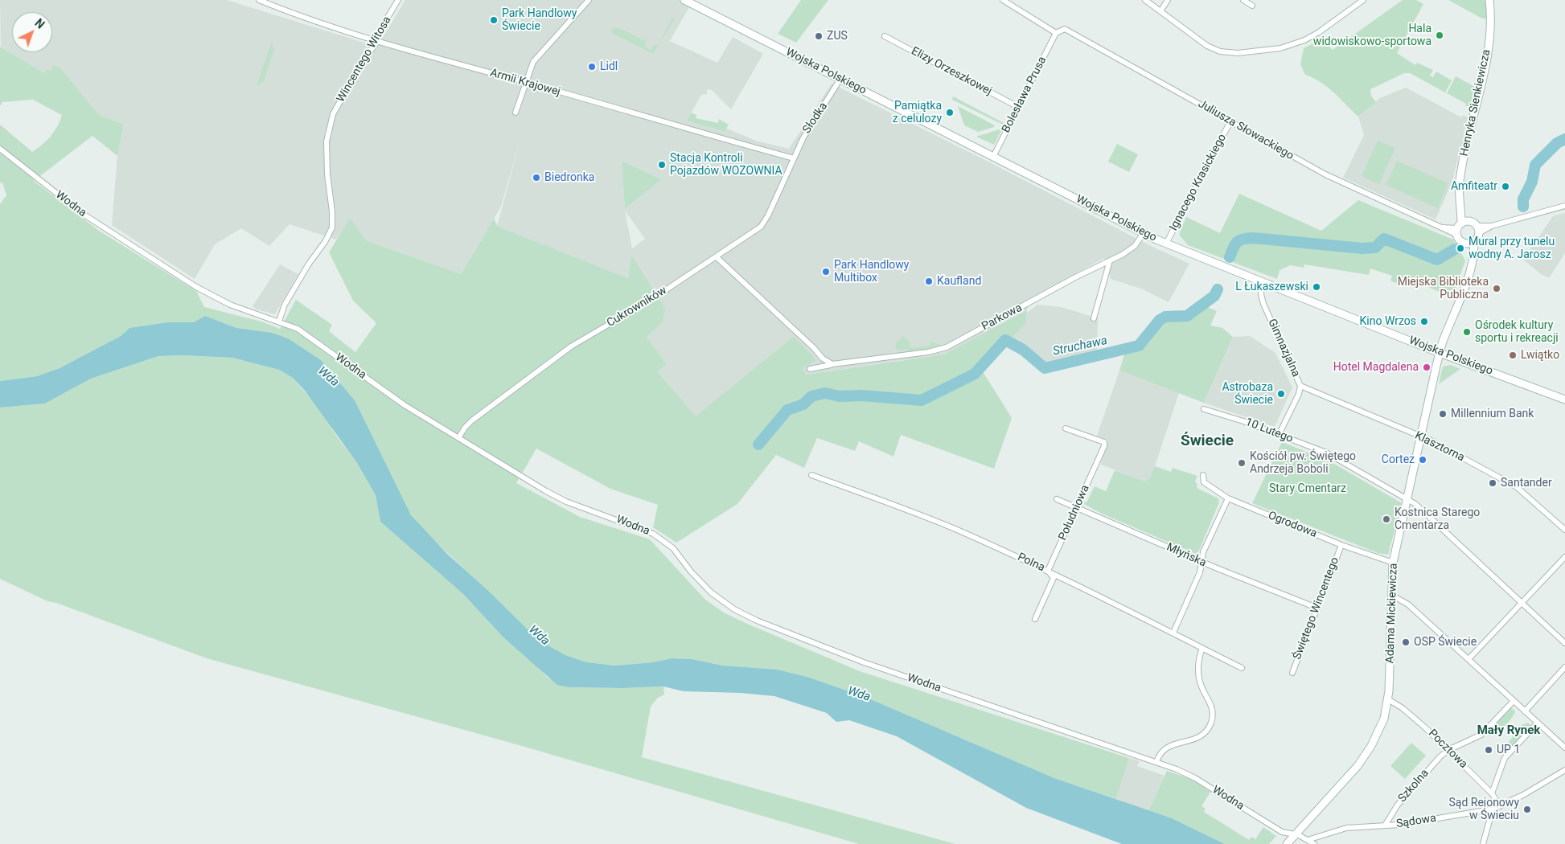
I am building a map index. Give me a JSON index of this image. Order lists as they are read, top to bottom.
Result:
{
  "streets": {
    "street": [
      "Wincentego Witosa",
      "Wojska Polskiego",
      "Elizy Orzeszkowej",
      "Armii Krajowej",
      "Bolesława Prusa",
      "Henryka Sienkiewicza",
      "Słodka",
      "Juliusza Słowackiego",
      "Ignacego Krasickiego",
      "Wodna",
      "Cukrowników",
      "Parkowa",
      "Gimnazjalna",
      "10 Lutego",
      "Klasztorna",
      "Południowa",
      "Ogrodowa",
      "Młyńska",
      "Polna",
      "Świętego Wincentego",
      "Adama Mickiewicza",
      "Pocztowa",
      "Szkolna",
      "Sądowa"
    ]
  },
  "crossings": [
    ["Wincentego Witosa", "Armii Krajowej"],
    ["Wincentego Witosa", "Wodna"],
    ["Wojska Polskiego", "Bolesława Prusa"],
    ["Wojska Polskiego", "Słodka"],
    ["Wojska Polskiego", "Ignacego Krasickiego"],
    ["Wojska Polskiego", "Parkowa"],
    ["Wojska Polskiego", "Gimnazjalna"],
    ["Wojska Polskiego", "Adama Mickiewicza"],
    ["Elizy Orzeszkowej", "Bolesława Prusa"],
    ["Armii Krajowej", "Słodka"],
    ["Armii Krajowej", "Cukrowników"],
    ["Bolesława Prusa", "Juliusza Słowackiego"],
    ["Henryka Sienkiewicza", "Juliusza Słowackiego"],
    ["Słodka", "Cukrowników"],
    ["Juliusza Słowackiego", "Ignacego Krasickiego"],
    ["Wodna", "Cukrowników"],
    ["Wodna", "Adama Mickiewicza"],
    ["Wodna", "Sądowa"],
    ["Gimnazjalna", "10 Lutego"],
    ["Gimnazjalna", "Klasztorna"],
    ["10 Lutego", "Adama Mickiewicza"],
    ["Klasztorna", "Adama Mickiewicza"],
    ["Południowa", "Młyńska"],
    ["Południowa", "Polna"],
    ["Ogrodowa", "Świętego Wincentego"],
    ["Ogrodowa", "Adama Mickiewicza"],
    ["Młyńska", "Świętego Wincentego"],
    ["Adama Mickiewicza", "Pocztowa"],
    ["Pocztowa", "Szkolna"],
    ["Pocztowa", "Sądowa"],
    ["Szkolna", "Sądowa"]
  ],
  "districts": ["Świecie", "Mały Rynek"],
  "water": ["Struchawa", "Wda"],
  "parks": ["Stary Cmentarz"],
  "places": [
    "Park Handlowy Świecie",
    "Hala widowiskowo-sportowa",
    "ZUS",
    "Lidl",
    "Pamiątka z celulozy",
    "Stacja Kontroli Pojazdów WOZOWNIA",
    "Biedronka",
    "Amfiteatr",
    "Mural przy tunelu wodny A. Jarosz",
    "Park Handlowy Multibox",
    "Kaufland",
    "L Łukaszewski",
    "Miejska Biblioteka Publiczna",
    "Kino Wrzos",
    "Ośrodek kultury sportu i rekreacji",
    "Lwiątko",
    "Hotel Magdalena",
    "Astrobaza Świecie",
    "Millennium Bank",
    "Cortez",
    "Kościół pw. Świętego Andrzeja Boboli",
    "Santander",
    "Kostnica Starego Cmentarza",
    "OSP Świecie",
    "UP 1",
    "Sąd Rejonowy w Świeciu"
  ],
  "north": "top right"
}
